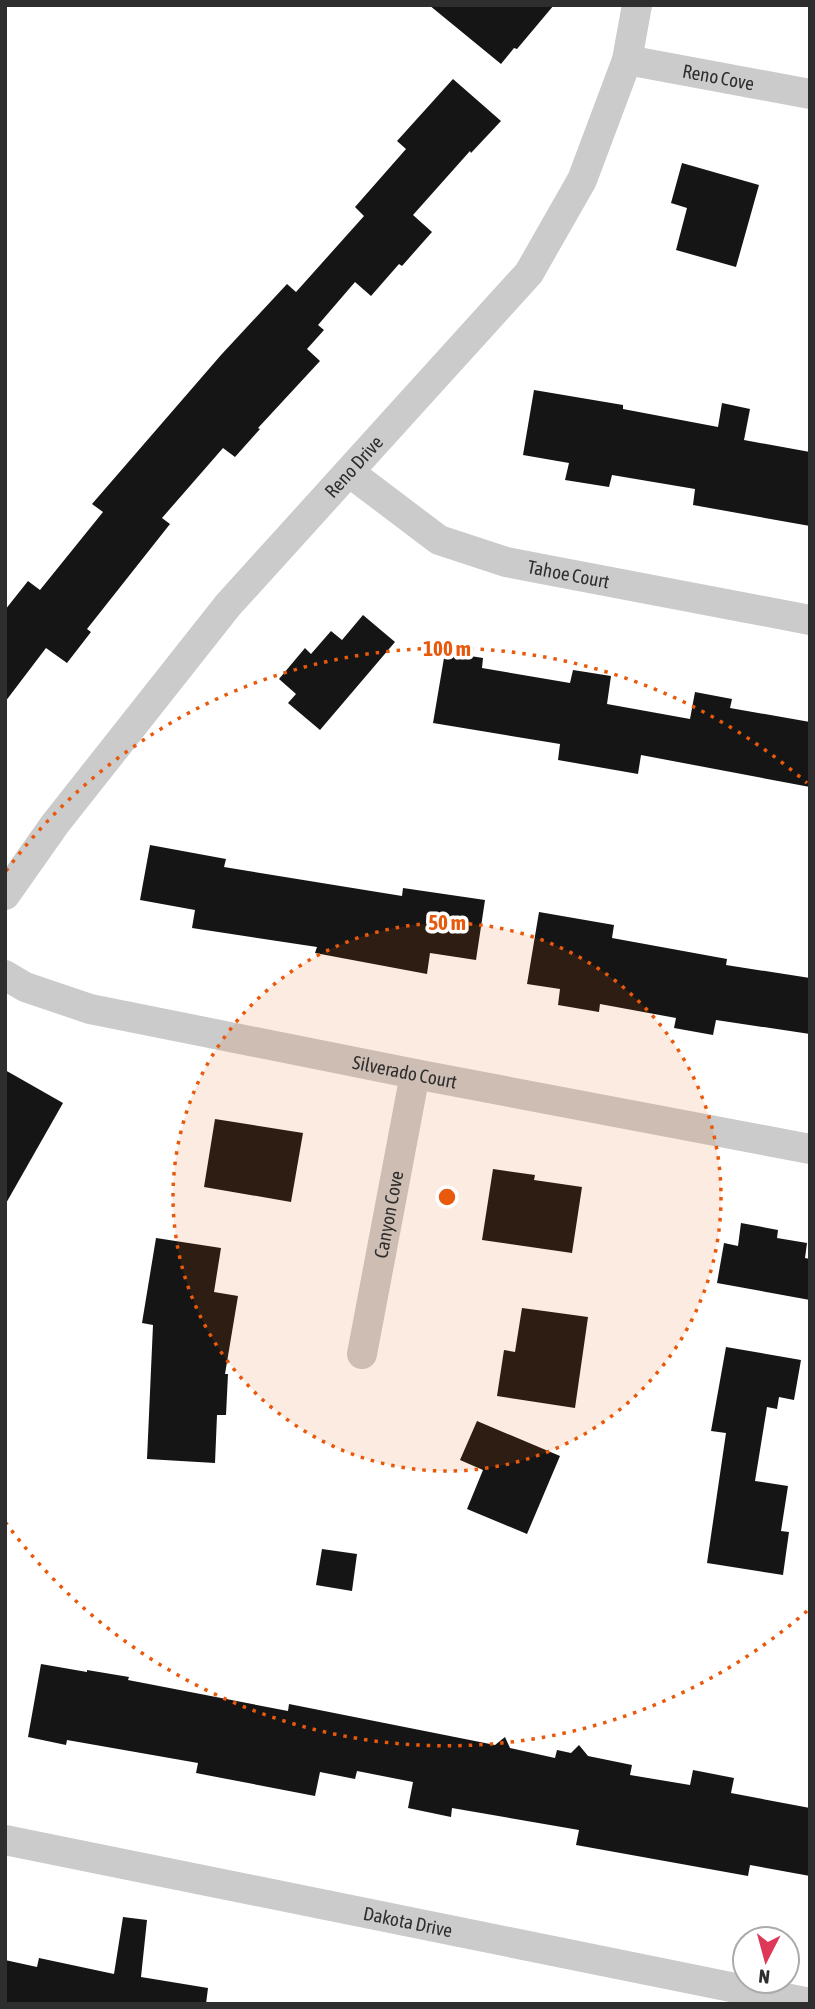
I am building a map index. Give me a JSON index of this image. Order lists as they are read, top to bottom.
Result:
{
  "streets": {
    "street": [
      "Reno Cove",
      "Reno Drive",
      "Tahoe Court",
      "Silverado Court",
      "Canyon Cove",
      "Dakota Drive"
    ]
  },
  "crossings": [
    ["Reno Cove", "Reno Drive"],
    ["Reno Drive", "Tahoe Court"],
    ["Silverado Court", "Canyon Cove"]
  ],
  "north": "bottom",
  "rings": ["100 m", "50 m"]
}
